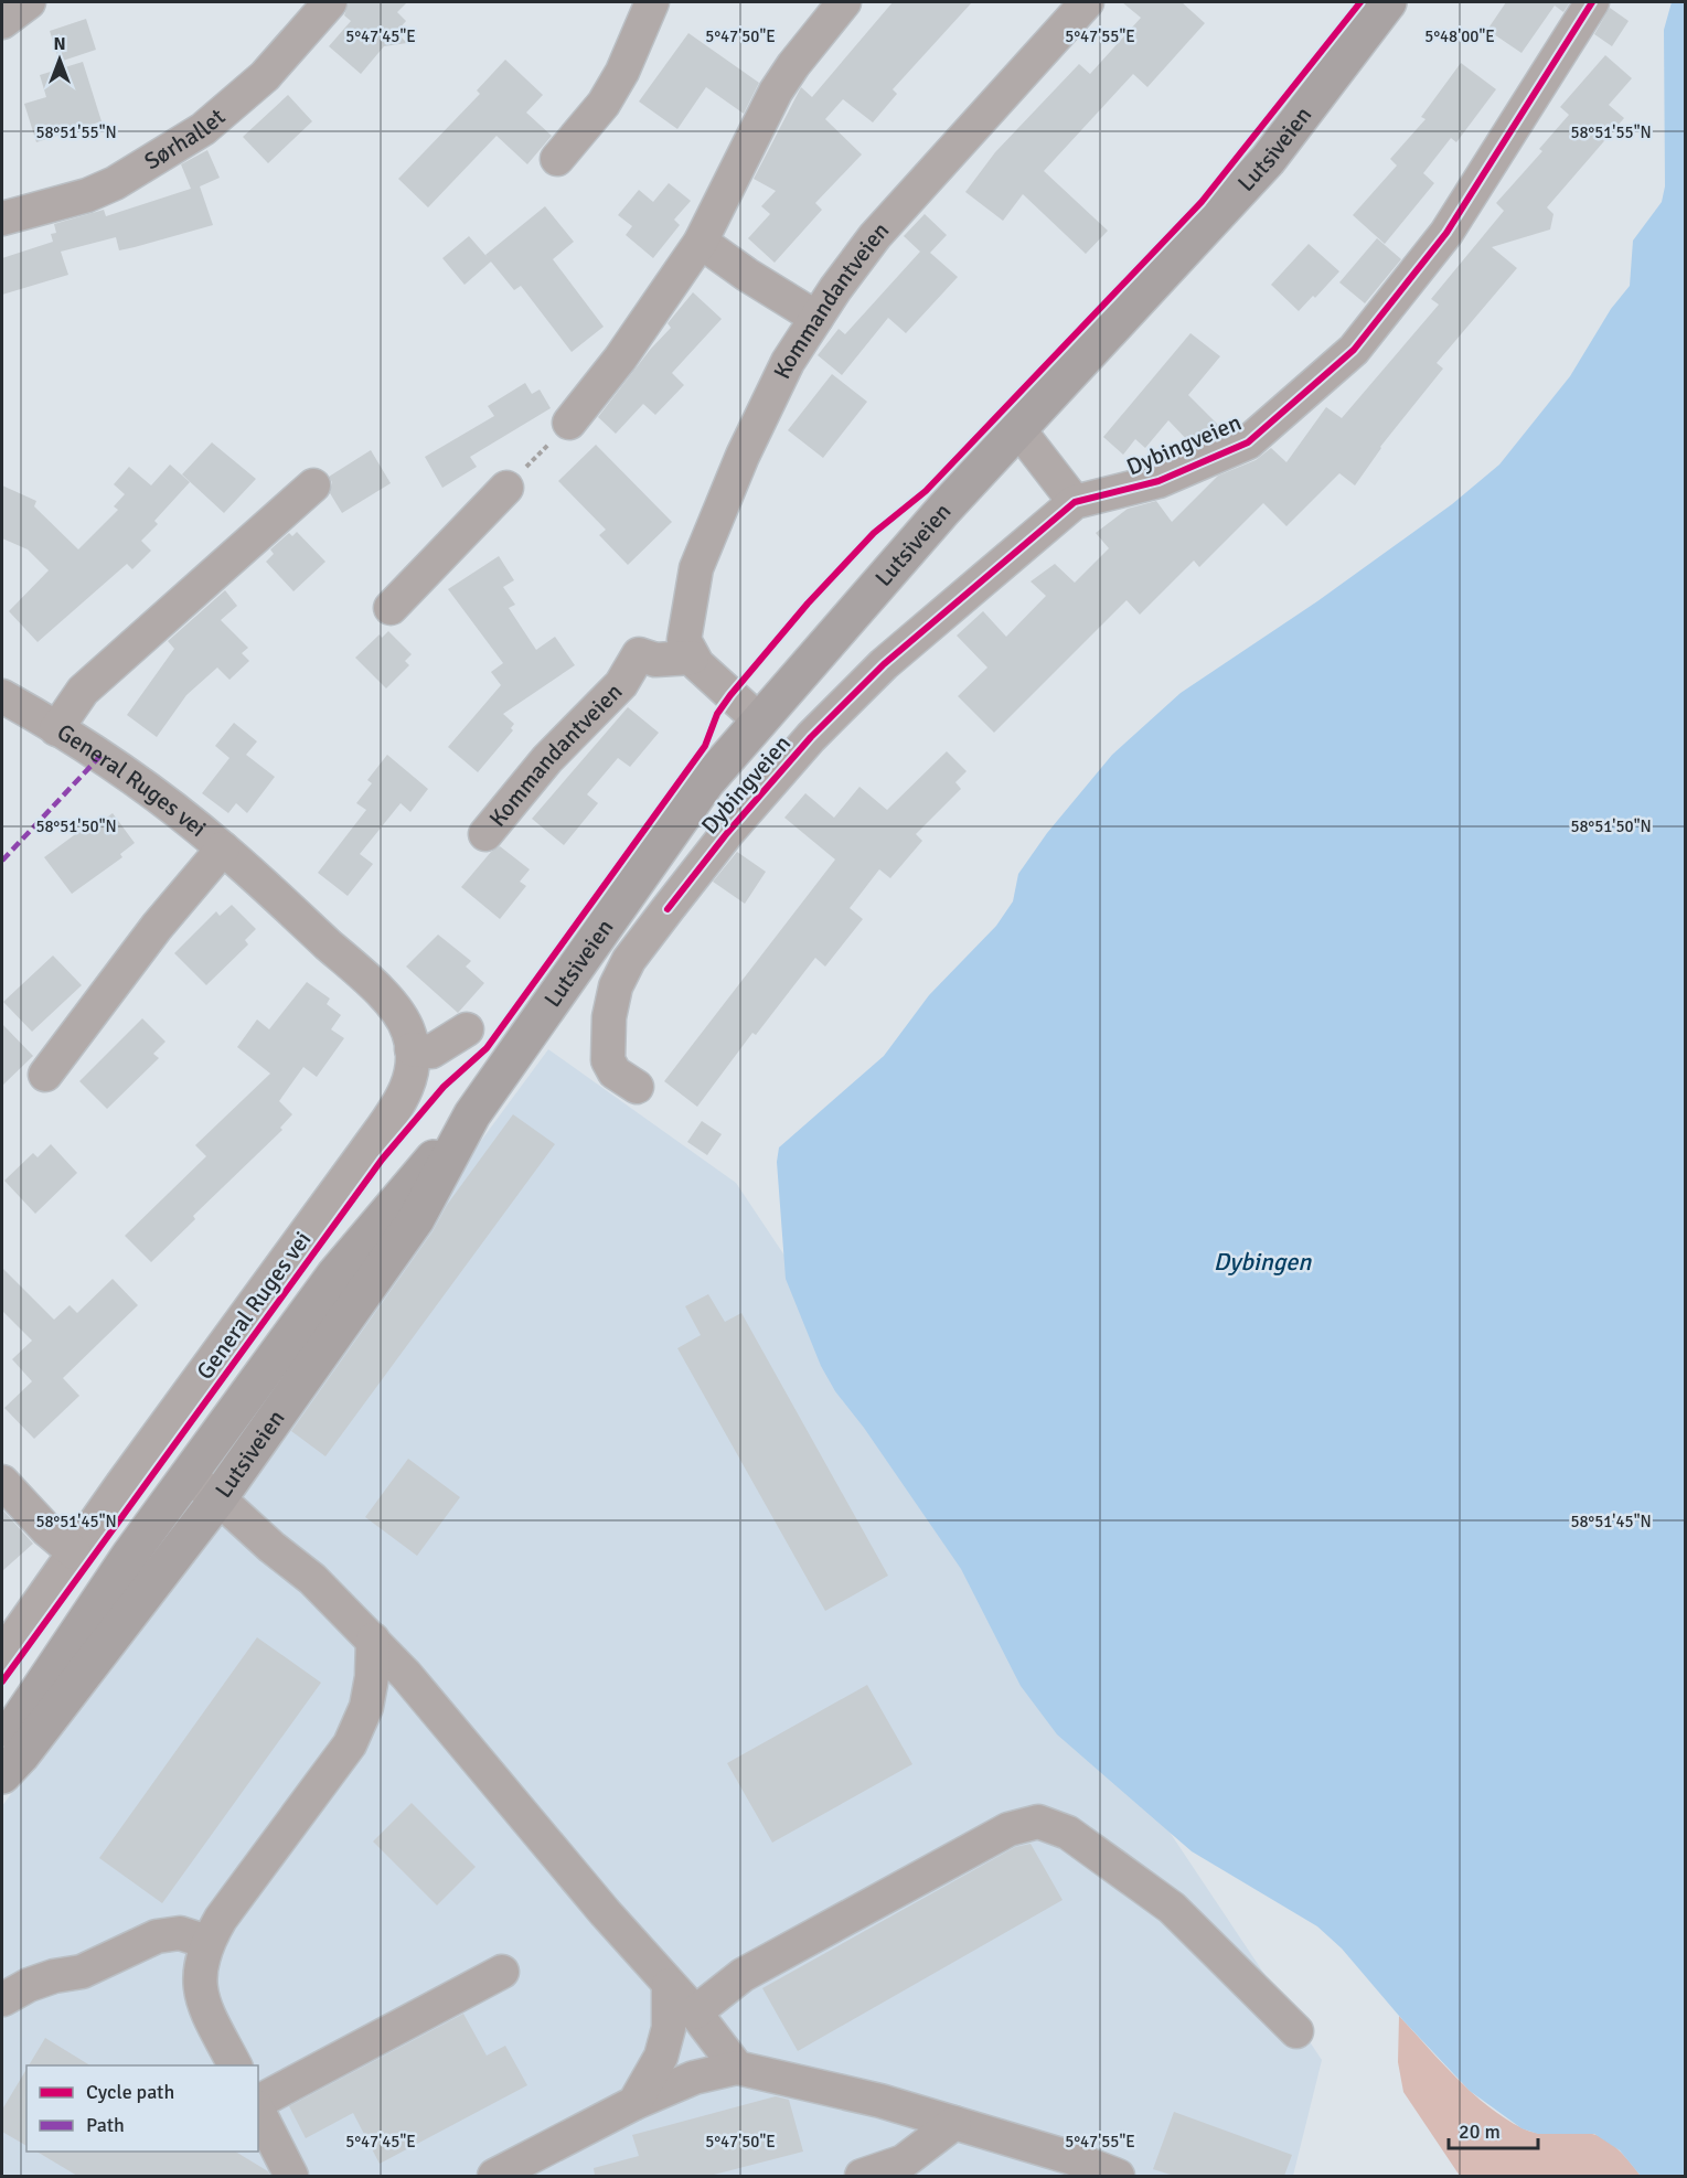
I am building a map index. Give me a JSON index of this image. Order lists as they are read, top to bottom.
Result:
{
  "streets": {
    "main road": ["Lutsiveien"],
    "street": [
      "Sørhallet",
      "Kommandantveien",
      "Dybingveien",
      "General Ruges vei"
    ]
  },
  "water": ["Dybingen"],
  "legend": ["Cycle path", "Path"],
  "scale_bar": "20 m",
  "north": "top",
  "coordinates": [
    "5°47'45\"E",
    "5°47'50\"E",
    "5°47'55\"E",
    "5°48'00\"E",
    "58°51'55\"N",
    "58°51'50\"N",
    "58°51'45\"N"
  ]
}
